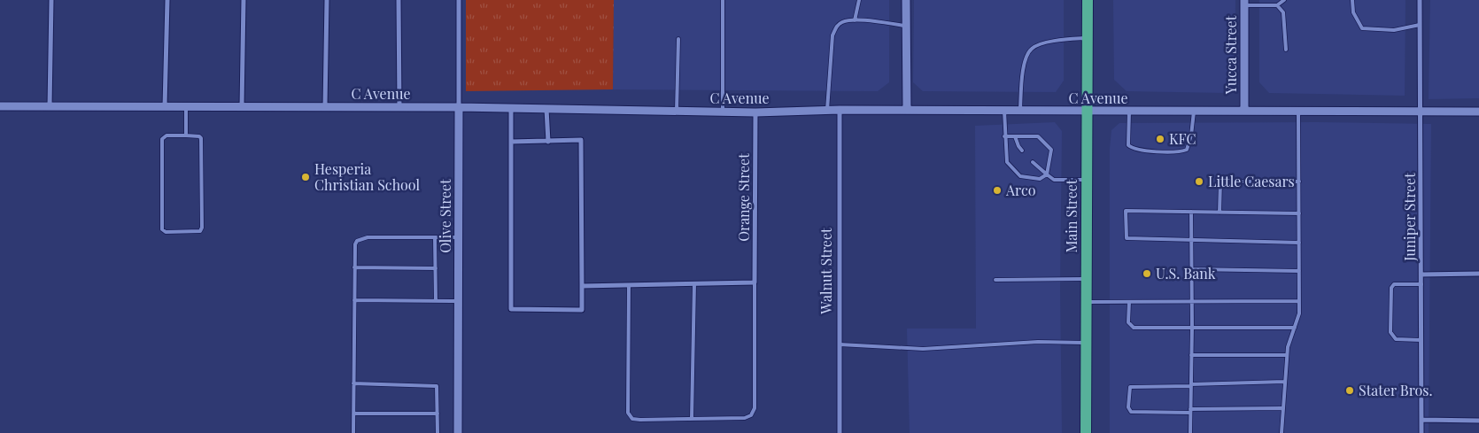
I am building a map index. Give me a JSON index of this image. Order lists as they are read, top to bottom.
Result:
{
  "streets": {
    "main road": ["Main Street"],
    "street": [
      "Yucca Street",
      "C Avenue",
      "Orange Street",
      "Olive Street",
      "Juniper Street",
      "Walnut Street"
    ]
  },
  "crossings": [
    ["Yucca Street", "C Avenue"],
    ["C Avenue", "Orange Street"],
    ["C Avenue", "Olive Street"],
    ["C Avenue", "Main Street"],
    ["C Avenue", "Juniper Street"],
    ["C Avenue", "Walnut Street"]
  ],
  "places": [
    "KFC",
    "Hesperia Christian School",
    "Little Caesars",
    "Arco",
    "U.S. Bank",
    "Stater Bros."
  ]
}
